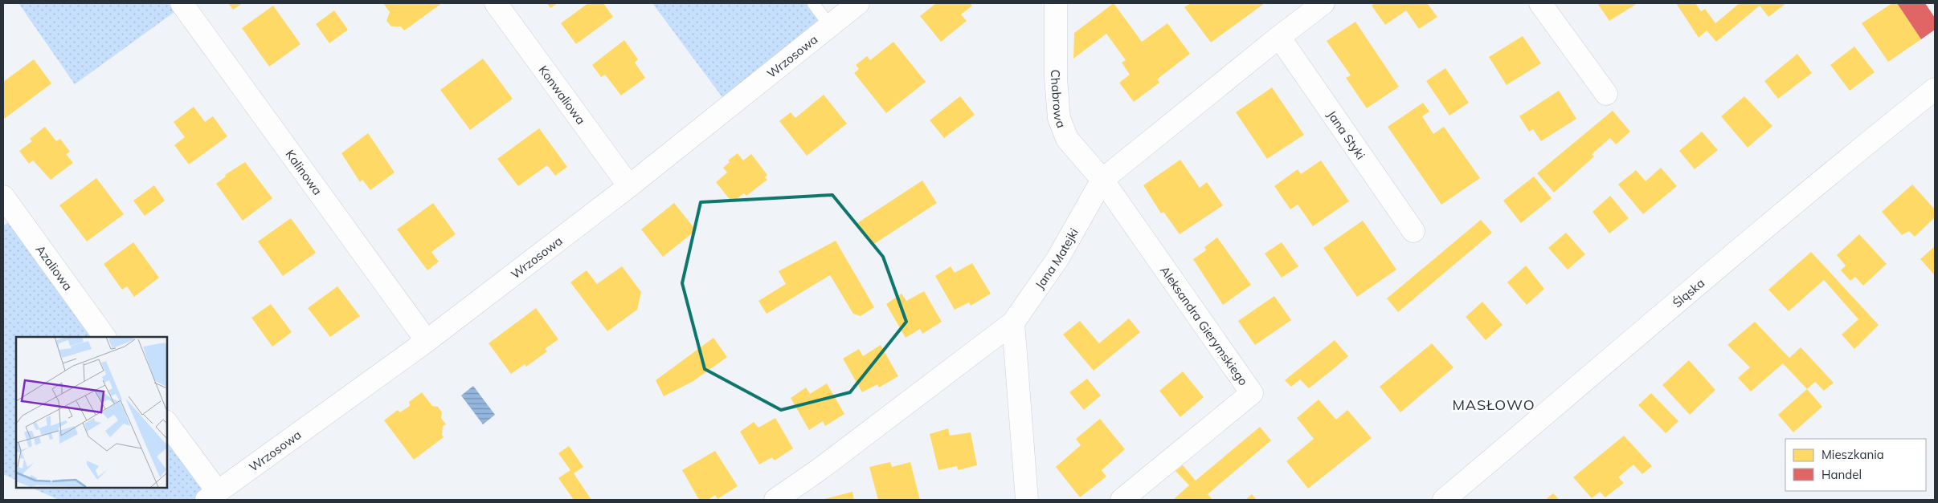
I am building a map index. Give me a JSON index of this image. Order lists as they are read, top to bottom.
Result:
{
  "streets": {
    "street": [
      "Wrzosowa",
      "Konwaliowa",
      "Chabrowa",
      "Jana Styki",
      "Kalinowa",
      "Jana Matejki",
      "Azaliowa",
      "Śląska",
      "Aleksandra Gierymskiego"
    ]
  },
  "crossings": [
    ["Wrzosowa", "Konwaliowa"],
    ["Wrzosowa", "Kalinowa"],
    ["Chabrowa", "Jana Matejki"],
    ["Chabrowa", "Aleksandra Gierymskiego"],
    ["Jana Styki", "Jana Matejki"],
    ["Jana Matejki", "Aleksandra Gierymskiego"]
  ],
  "districts": ["MASŁOWO"],
  "legend": ["Mieszkania", "Handel"]
}
